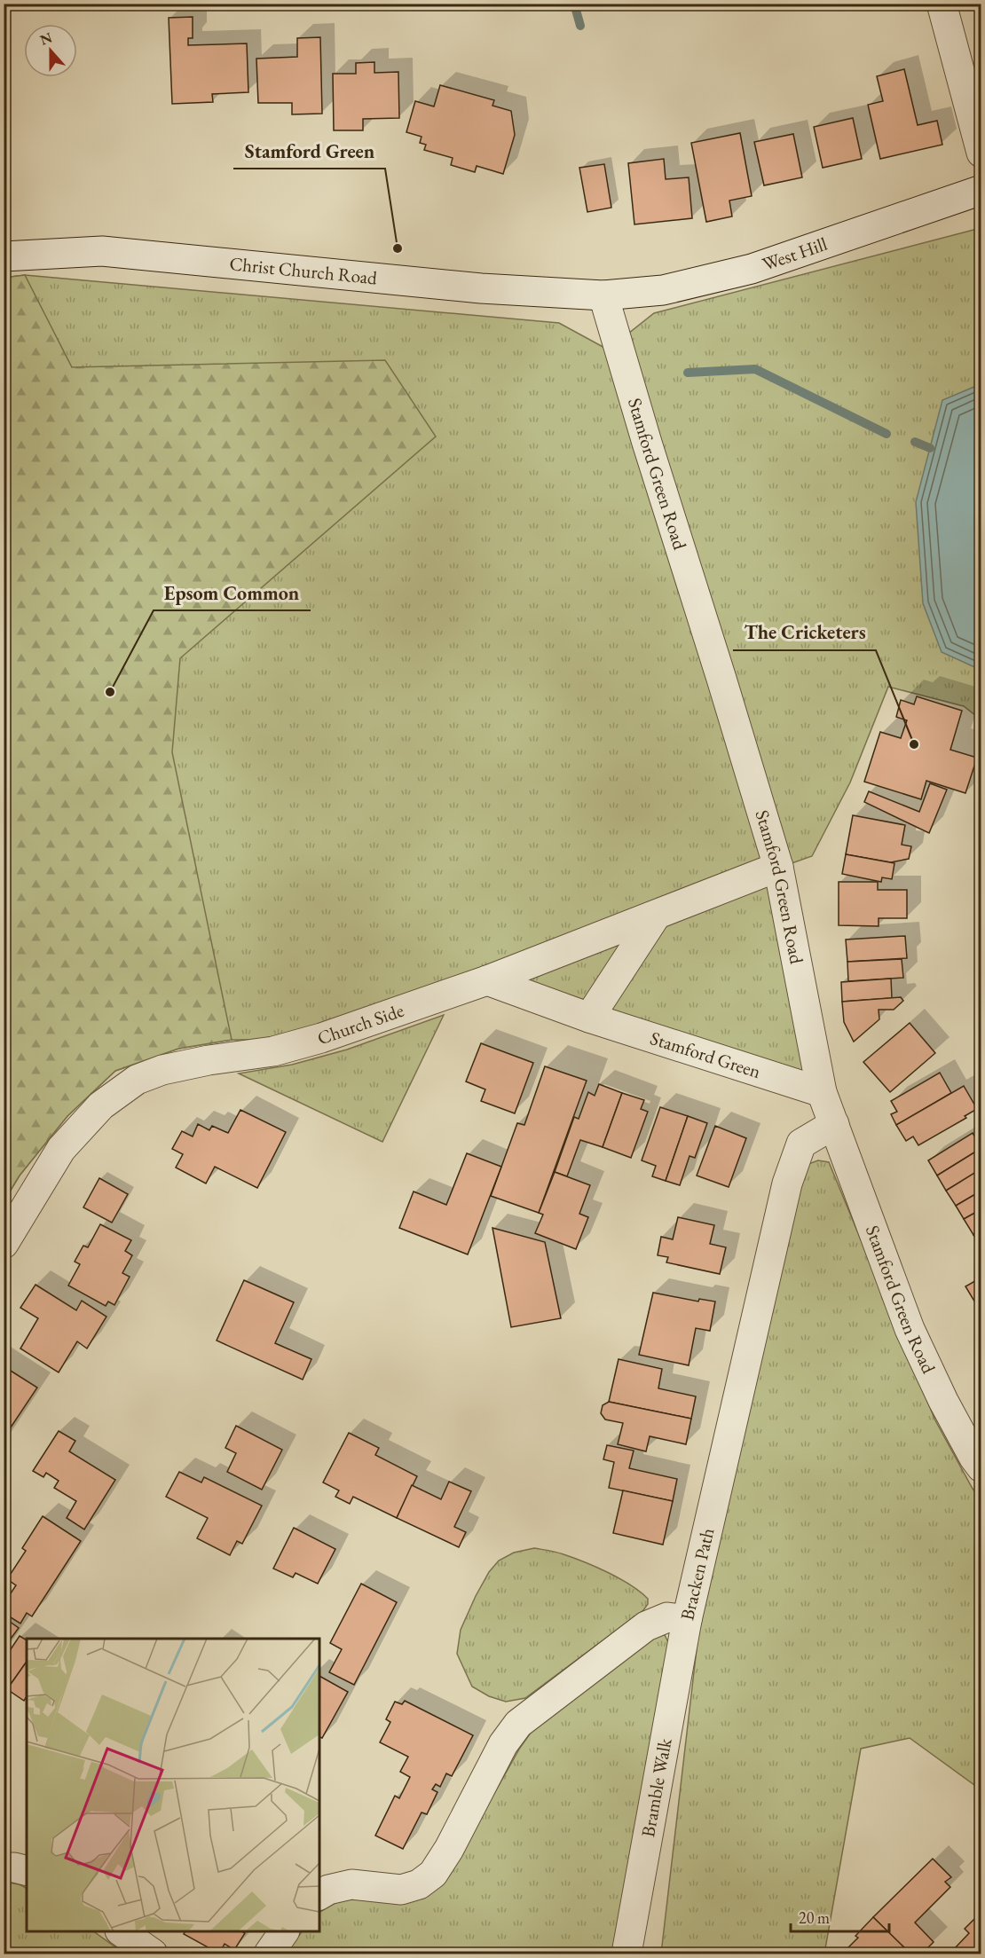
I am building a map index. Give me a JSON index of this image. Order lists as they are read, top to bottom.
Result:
{
  "streets": {
    "street": [
      "West Hill",
      "Christ Church Road",
      "Stamford Green Road",
      "Church Side",
      "Stamford Green",
      "Bracken Path",
      "Bramble Walk"
    ]
  },
  "crossings": [
    ["West Hill", "Christ Church Road"],
    ["West Hill", "Stamford Green Road"],
    ["Christ Church Road", "Stamford Green Road"],
    ["Stamford Green Road", "Church Side"],
    ["Stamford Green Road", "Stamford Green"],
    ["Stamford Green Road", "Bracken Path"],
    ["Church Side", "Stamford Green"],
    ["Bracken Path", "Bramble Walk"]
  ],
  "places": ["Stamford Green", "Epsom Common", "The Cricketers"],
  "scale_bar": "20 m",
  "north": "top"
}
